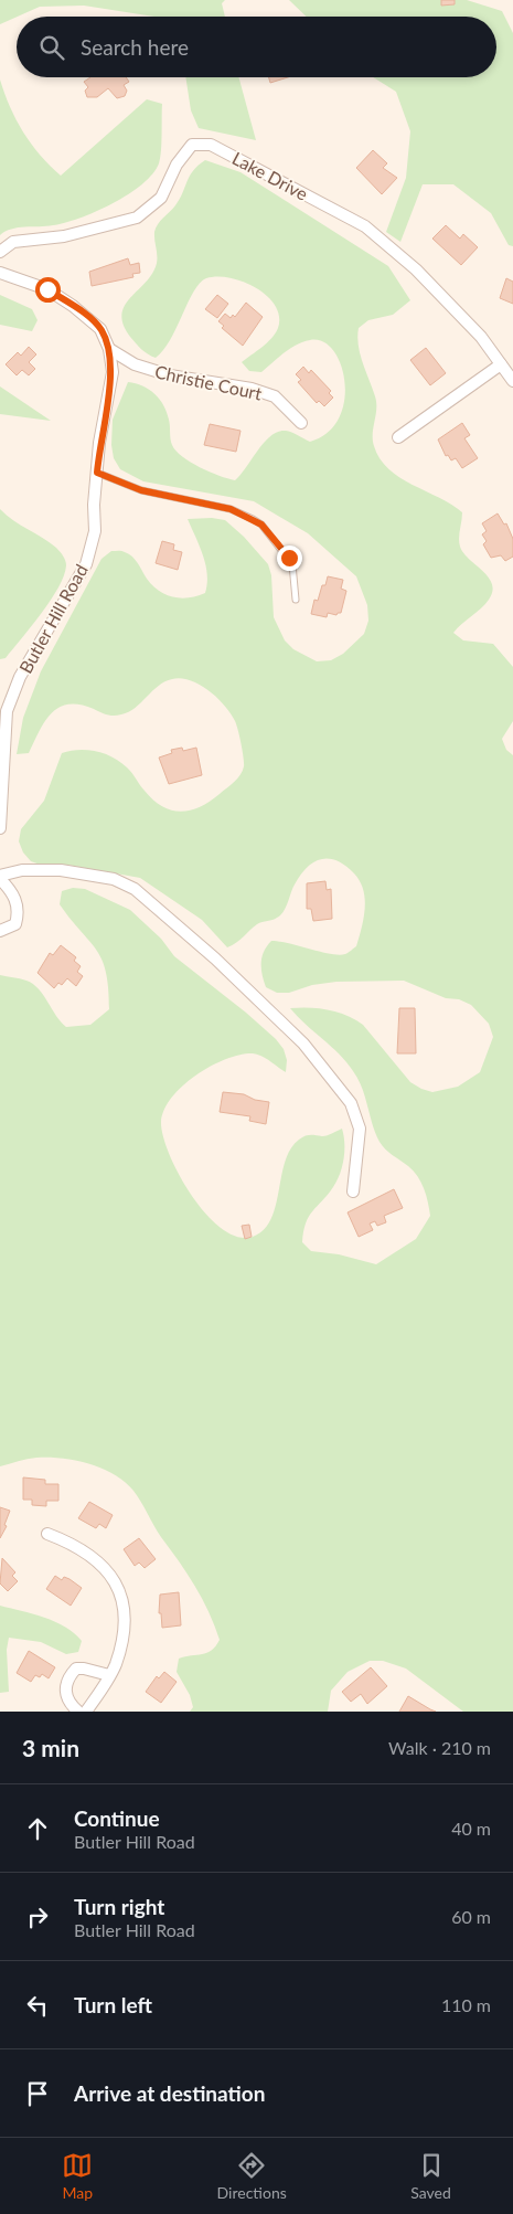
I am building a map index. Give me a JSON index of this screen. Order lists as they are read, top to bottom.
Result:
{
  "streets": {
    "street": ["Lake Drive", "Christie Court", "Butler Hill Road"]
  },
  "crossings": [
    ["Christie Court", "Butler Hill Road"]
  ],
  "page": {
    "search": "Search here",
    "heading": ["3 min", "Walk · 210 m"],
    "list": [
      ["Continue", "Butler Hill Road", "40 m"],
      ["Turn right", "Butler Hill Road", "60 m"],
      ["Turn left", "110 m"],
      "Arrive at destination"
    ],
    "nav": ["Map", "Directions", "Saved"]
  }
}
